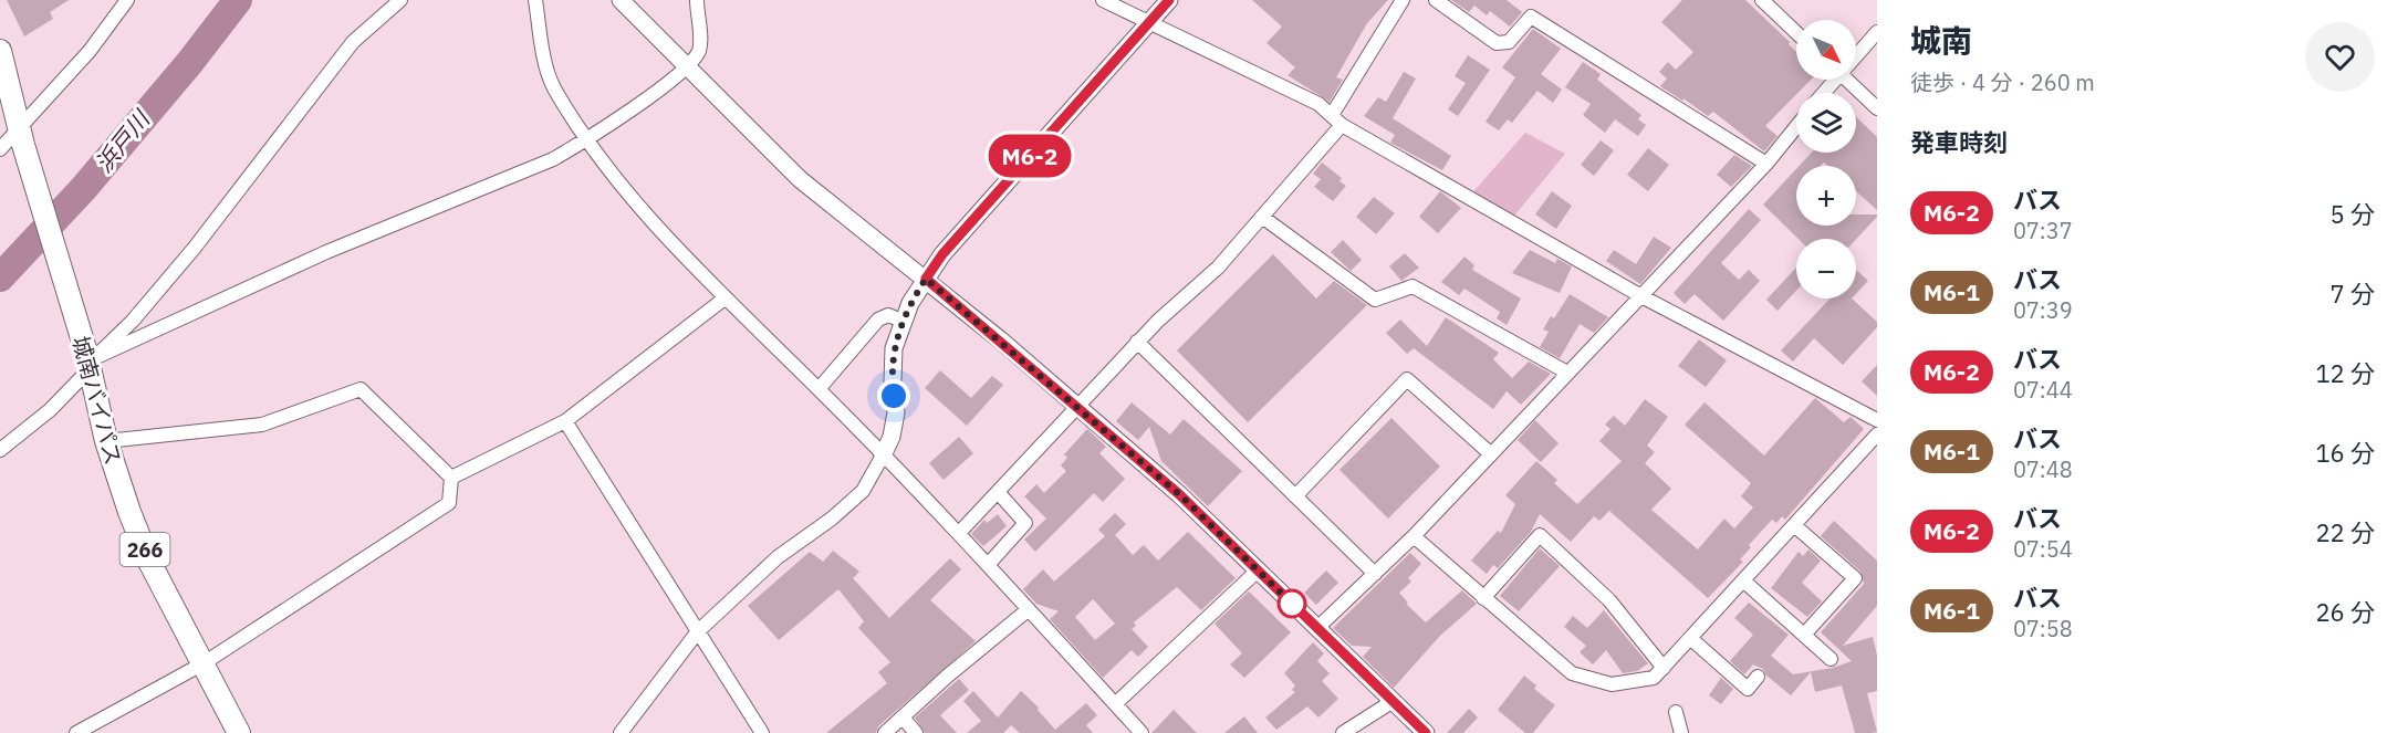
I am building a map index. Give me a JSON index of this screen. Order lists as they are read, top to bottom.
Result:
{
  "streets": {
    "highway": ["城南バイパス", "266"]
  },
  "water": ["浜戸川"],
  "lines": ["bus line M6-2"],
  "north": "bottom right",
  "page": {
    "on_map": "M6-2",
    "heading": [
      ["城南", "徒歩 · 4 分 · 260 m"],
      "発車時刻"
    ],
    "map_buttons": ["+", "−"],
    "list": [
      {
        "mark": "M6-2",
        "name": "バス",
        "note": "07:37",
        "value": "5 分"
      },
      {
        "mark": "M6-1",
        "name": "バス",
        "note": "07:39",
        "value": "7 分"
      },
      {
        "mark": "M6-2",
        "name": "バス",
        "note": "07:44",
        "value": "12 分"
      },
      {
        "mark": "M6-1",
        "name": "バス",
        "note": "07:48",
        "value": "16 分"
      },
      {
        "mark": "M6-2",
        "name": "バス",
        "note": "07:54",
        "value": "22 分"
      },
      {
        "mark": "M6-1",
        "name": "バス",
        "note": "07:58",
        "value": "26 分"
      }
    ]
  }
}
